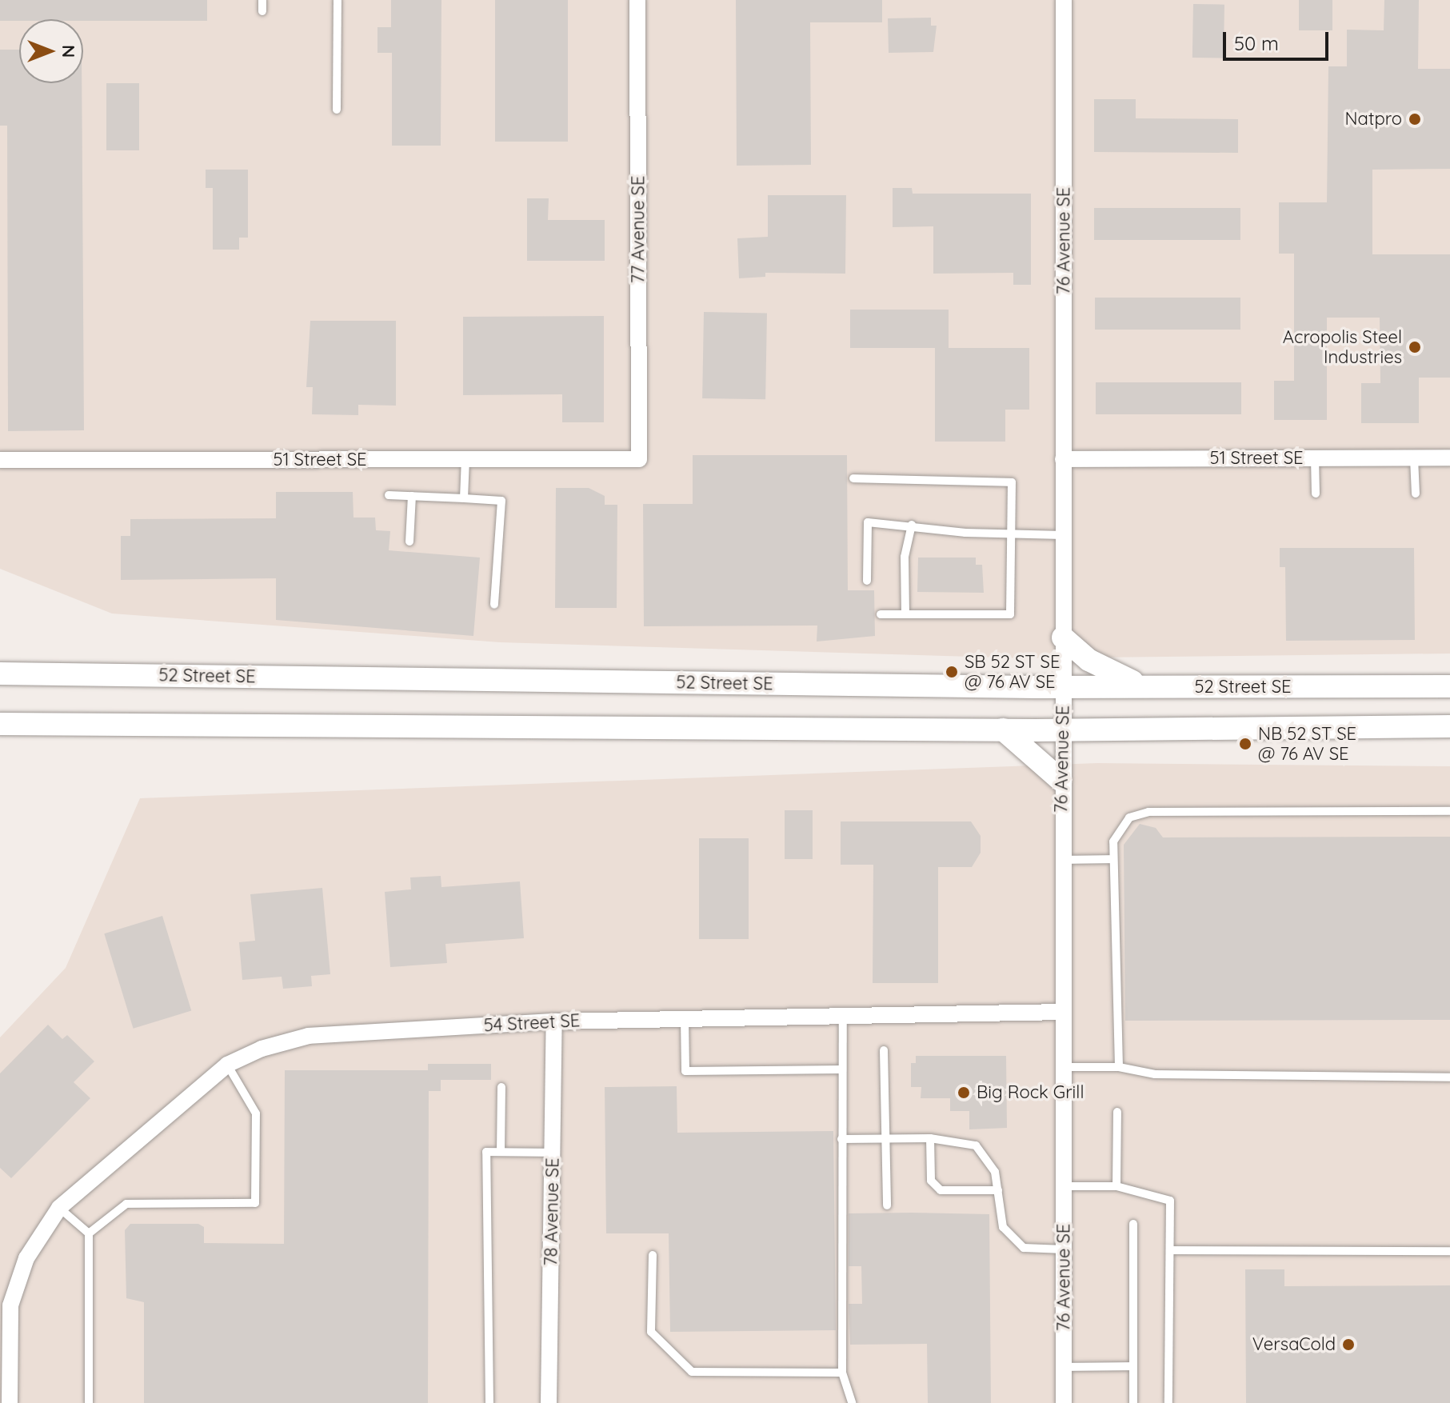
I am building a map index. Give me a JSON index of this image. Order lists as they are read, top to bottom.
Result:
{
  "streets": {
    "main road": ["52 Street SE"],
    "street": [
      "77 Avenue SE",
      "76 Avenue SE",
      "51 Street SE",
      "54 Street SE",
      "78 Avenue SE"
    ]
  },
  "crossings": [
    ["77 Avenue SE", "51 Street SE"],
    ["76 Avenue SE", "51 Street SE"],
    ["76 Avenue SE", "52 Street SE"],
    ["76 Avenue SE", "54 Street SE"],
    ["54 Street SE", "78 Avenue SE"]
  ],
  "places": [
    "Natpro",
    "Acropolis Steel Industries",
    "SB 52 ST SE @ 76 AV SE",
    "NB 52 ST SE @ 76 AV SE",
    "Big Rock Grill",
    "VersaCold"
  ],
  "scale_bar": "50 m",
  "north": "right"
}
